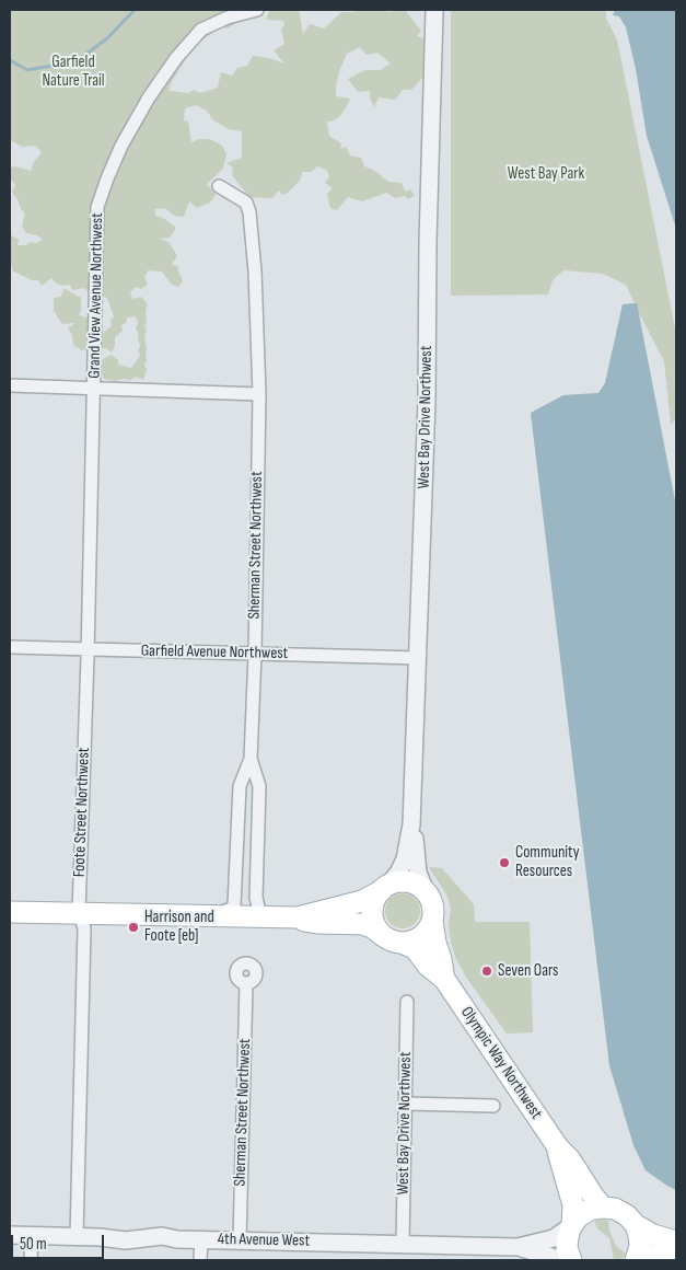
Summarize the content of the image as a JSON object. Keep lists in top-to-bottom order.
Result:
{
  "streets": {
    "main road": ["Olympic Way Northwest"],
    "street": [
      "Grand View Avenue Northwest",
      "West Bay Drive Northwest",
      "Sherman Street Northwest",
      "Garfield Avenue Northwest",
      "Foote Street Northwest",
      "4th Avenue West"
    ]
  },
  "crossings": [
    ["Grand View Avenue Northwest", "Foote Street Northwest"],
    ["West Bay Drive Northwest", "Garfield Avenue Northwest"],
    ["West Bay Drive Northwest", "Olympic Way Northwest"],
    ["West Bay Drive Northwest", "4th Avenue West"],
    ["Sherman Street Northwest", "Garfield Avenue Northwest"],
    ["Sherman Street Northwest", "4th Avenue West"],
    ["Garfield Avenue Northwest", "Foote Street Northwest"],
    ["Foote Street Northwest", "4th Avenue West"],
    ["Olympic Way Northwest", "4th Avenue West"]
  ],
  "parks": ["Garfield Nature Trail", "West Bay Park"],
  "places": ["Community Resources", "Harrison and Foote [eb]", "Seven Oars"],
  "scale_bar": "50 m"
}
